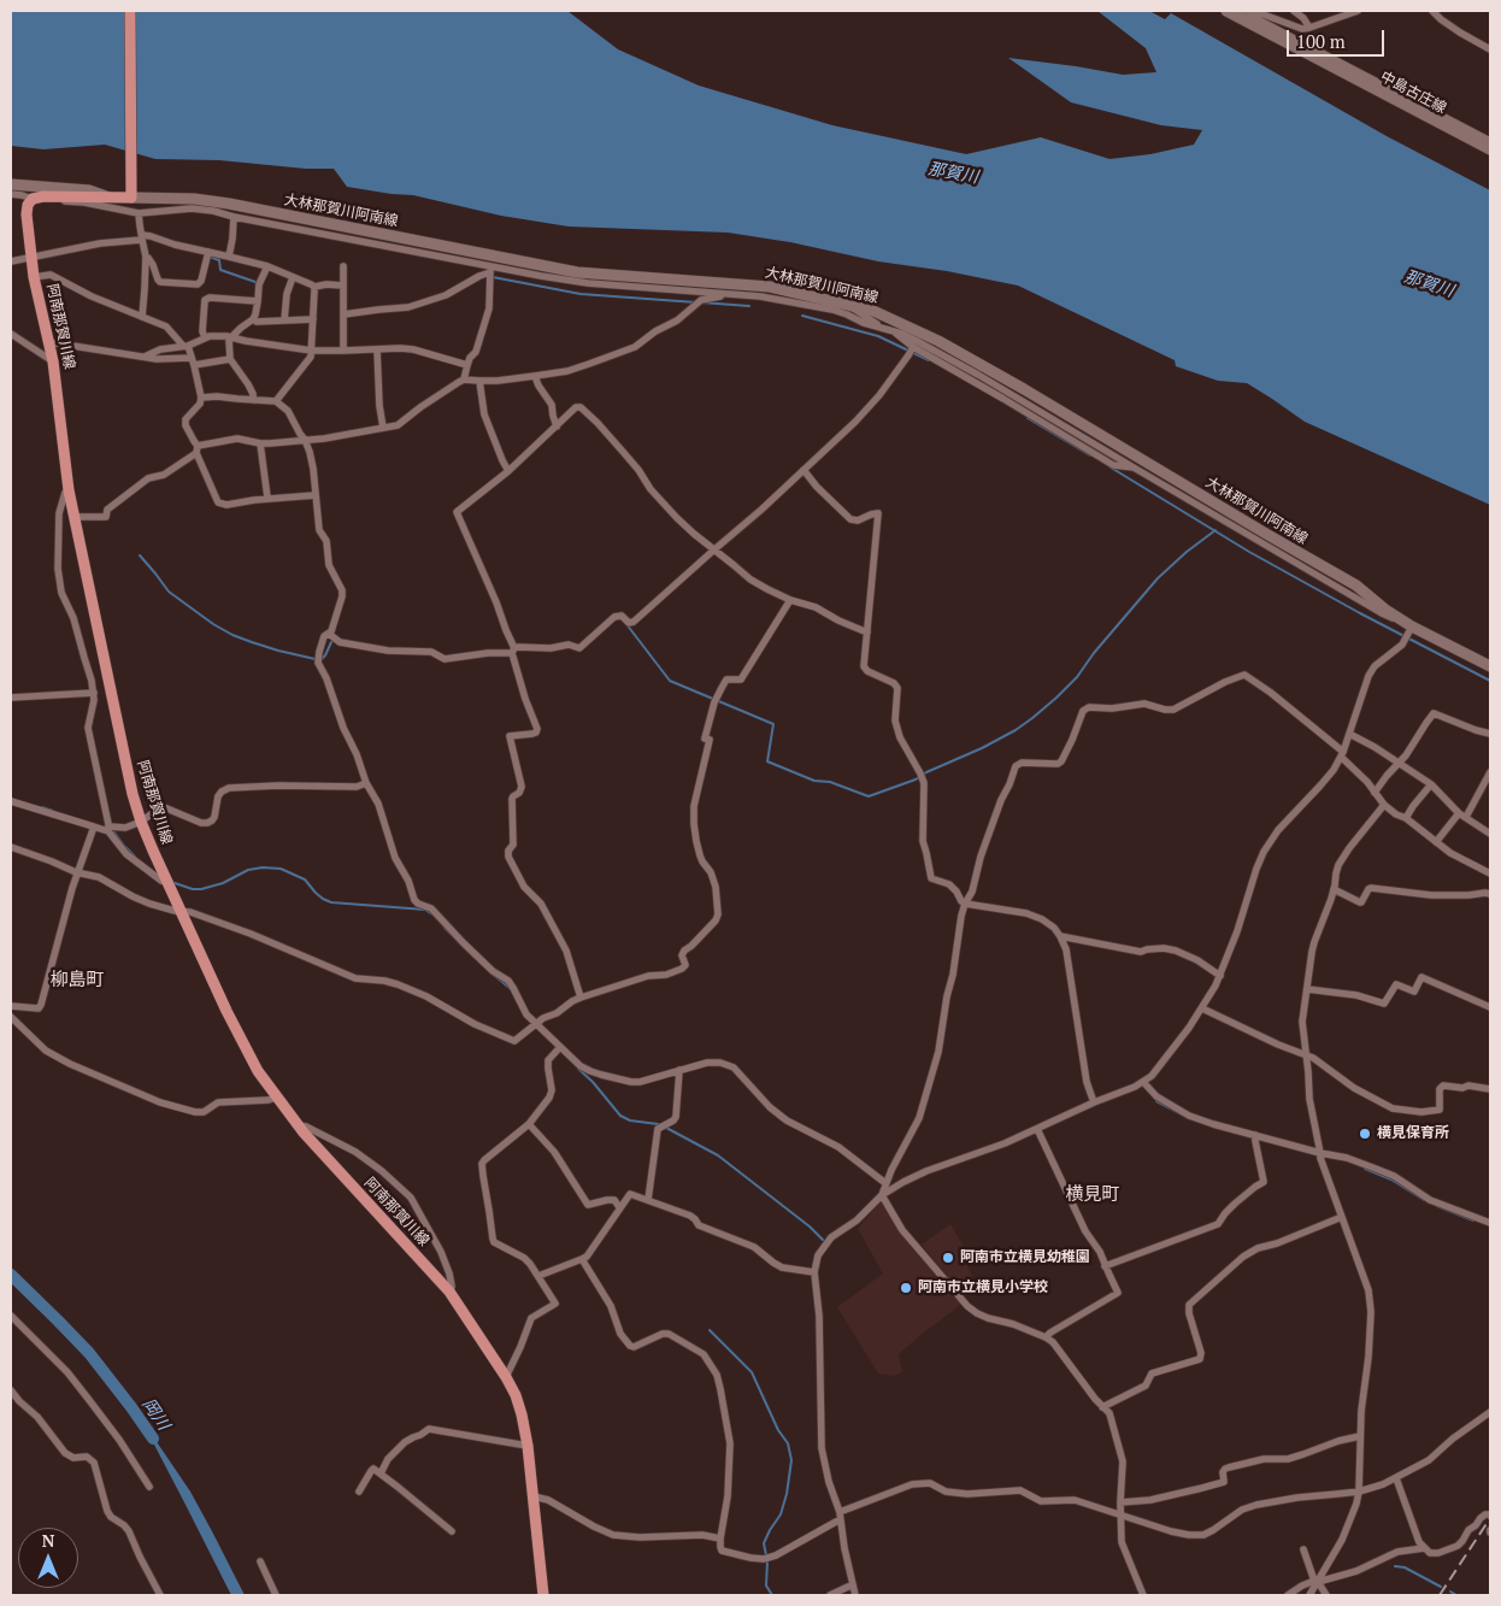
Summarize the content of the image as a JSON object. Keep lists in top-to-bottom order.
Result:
{
  "streets": {
    "main road": ["中島古庄線", "大林那賀川阿南線", "阿南那賀川線"]
  },
  "districts": ["柳島町", "横見町"],
  "water": ["那賀川", "岡川"],
  "places": ["横見保育所", "阿南市立横見幼稚園", "阿南市立横見小学校"],
  "scale_bar": "100 m",
  "north": "top"
}
